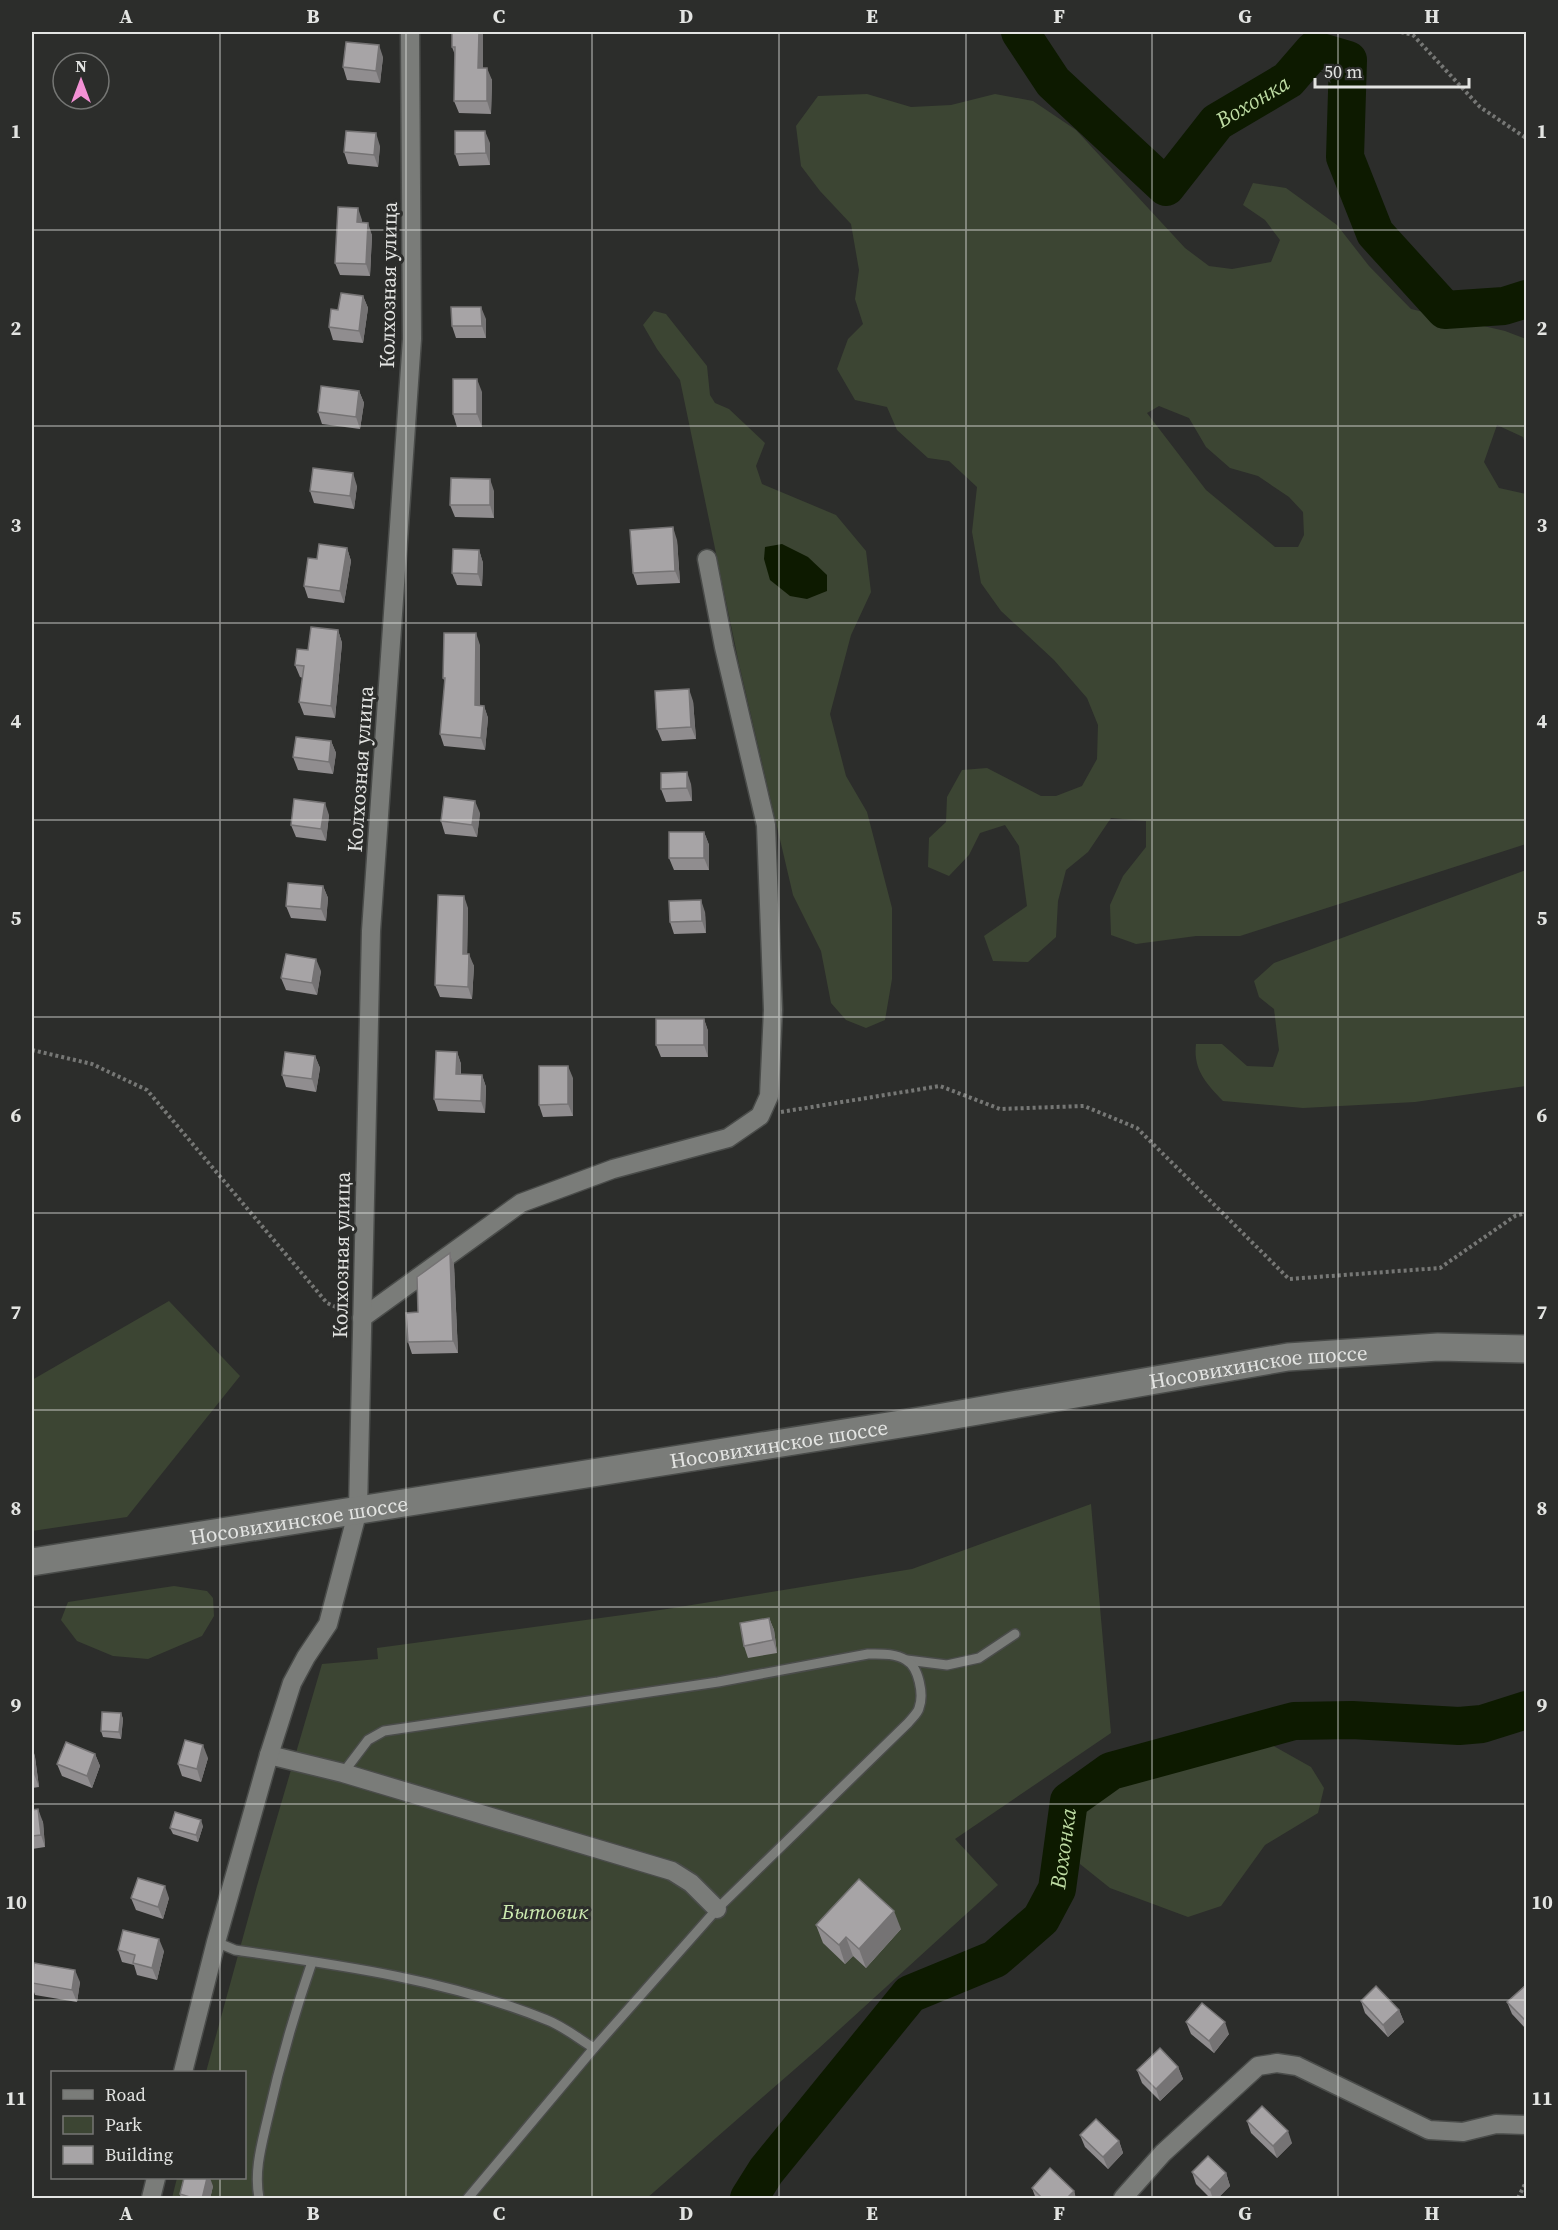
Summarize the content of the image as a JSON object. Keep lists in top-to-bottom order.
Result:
{
  "streets": {
    "main road": ["Носовихинское шоссе"],
    "street": ["Колхозная улица"]
  },
  "crossings": [
    ["Колхозная улица", "Носовихинское шоссе"]
  ],
  "water": ["Вохонка"],
  "parks": ["Бытовик"],
  "legend": ["Road", "Park", "Building"],
  "scale_bar": "50 m",
  "north": "top",
  "grid": {
    "columns": [
      "A",
      "B",
      "C",
      "D",
      "E",
      "F",
      "G",
      "H"
    ],
    "rows": [
      "1",
      "2",
      "3",
      "4",
      "5",
      "6",
      "7",
      "8",
      "9",
      "10",
      "11"
    ]
  }
}
